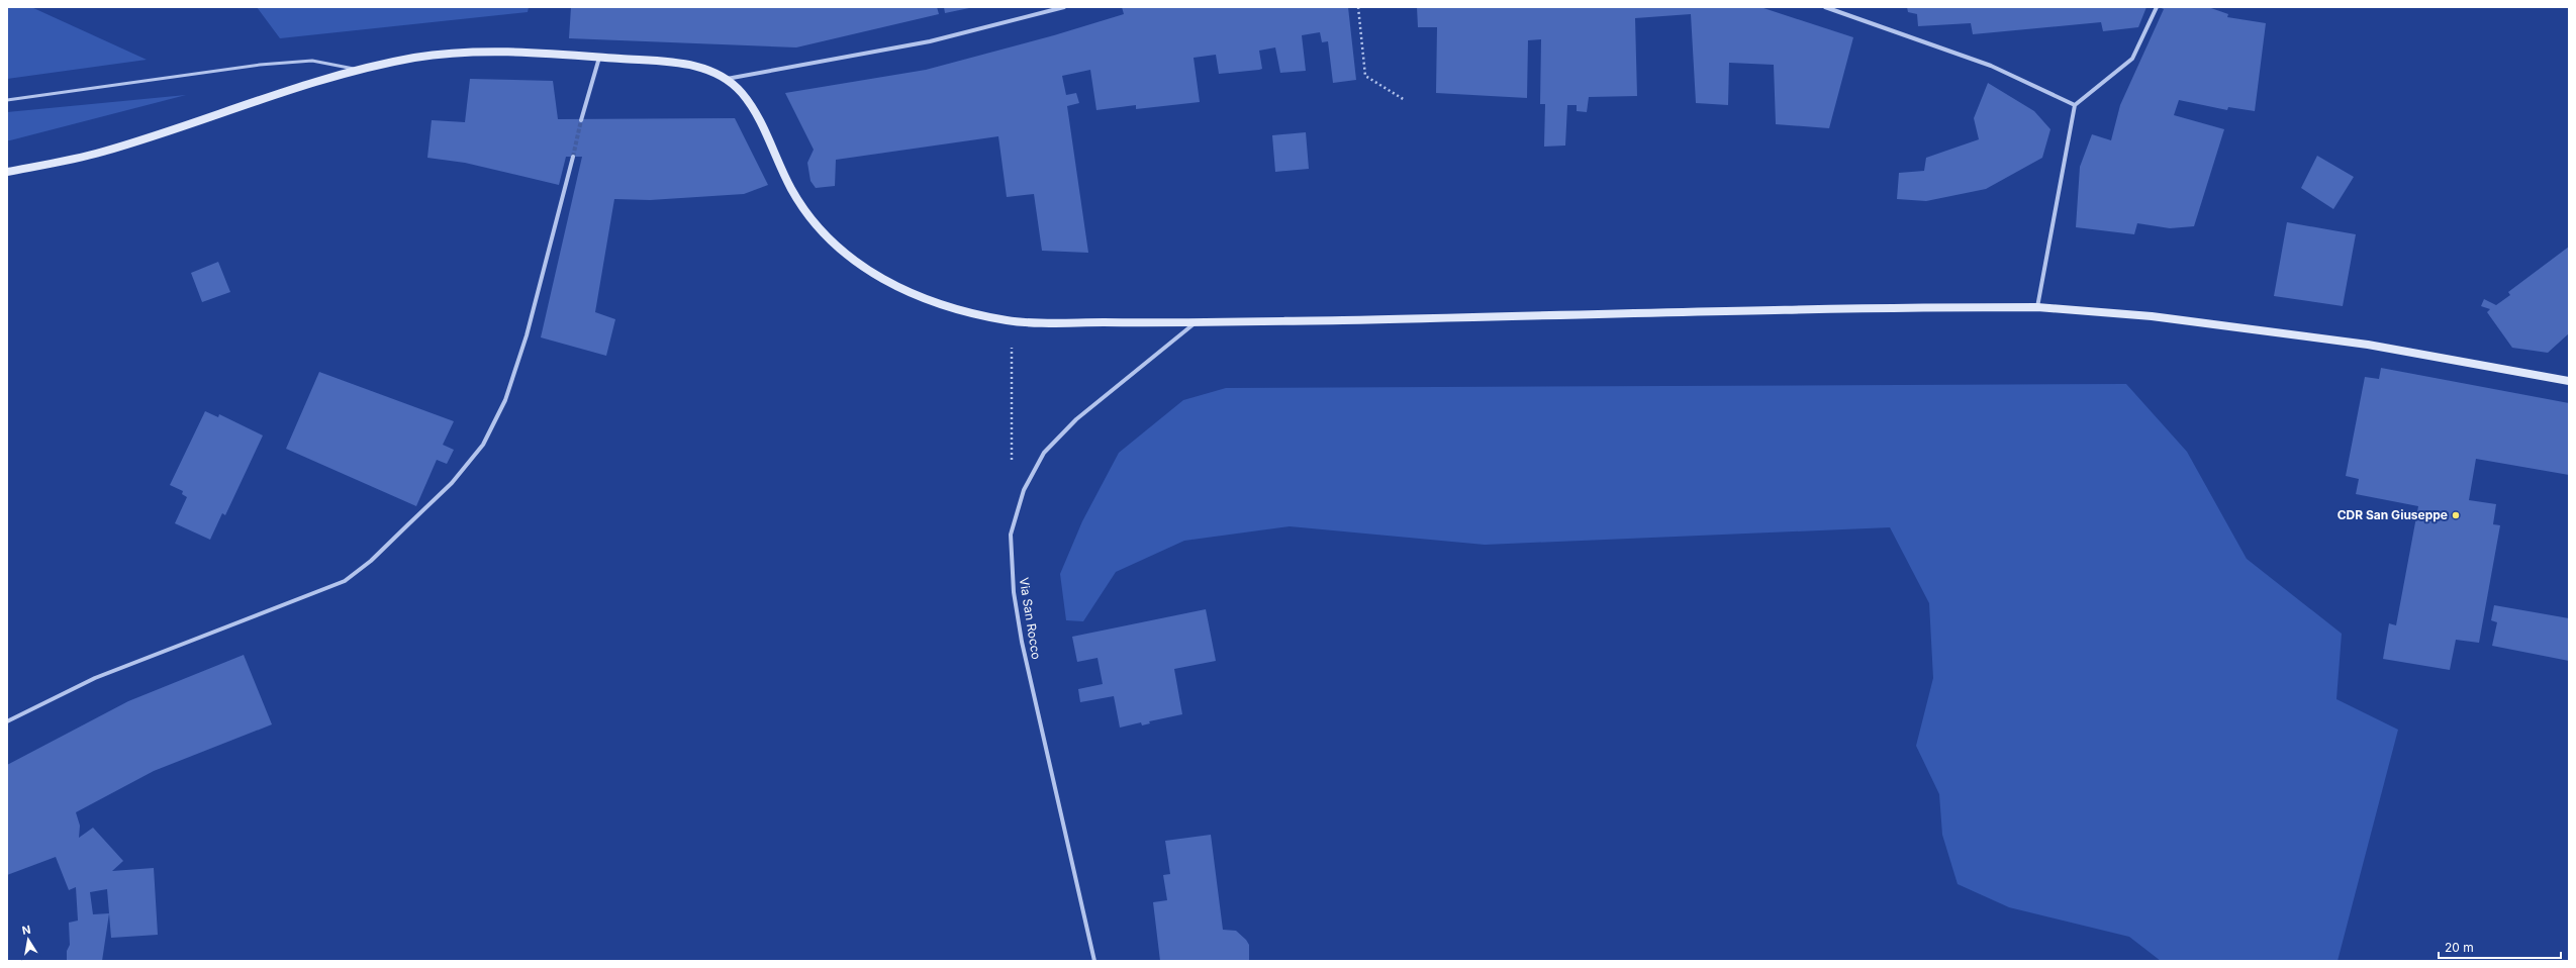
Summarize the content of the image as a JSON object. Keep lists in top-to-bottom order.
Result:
{
  "streets": {
    "street": ["Via San Rocco"]
  },
  "places": ["CDR San Giuseppe"],
  "scale_bar": "20 m",
  "north": "top"
}
